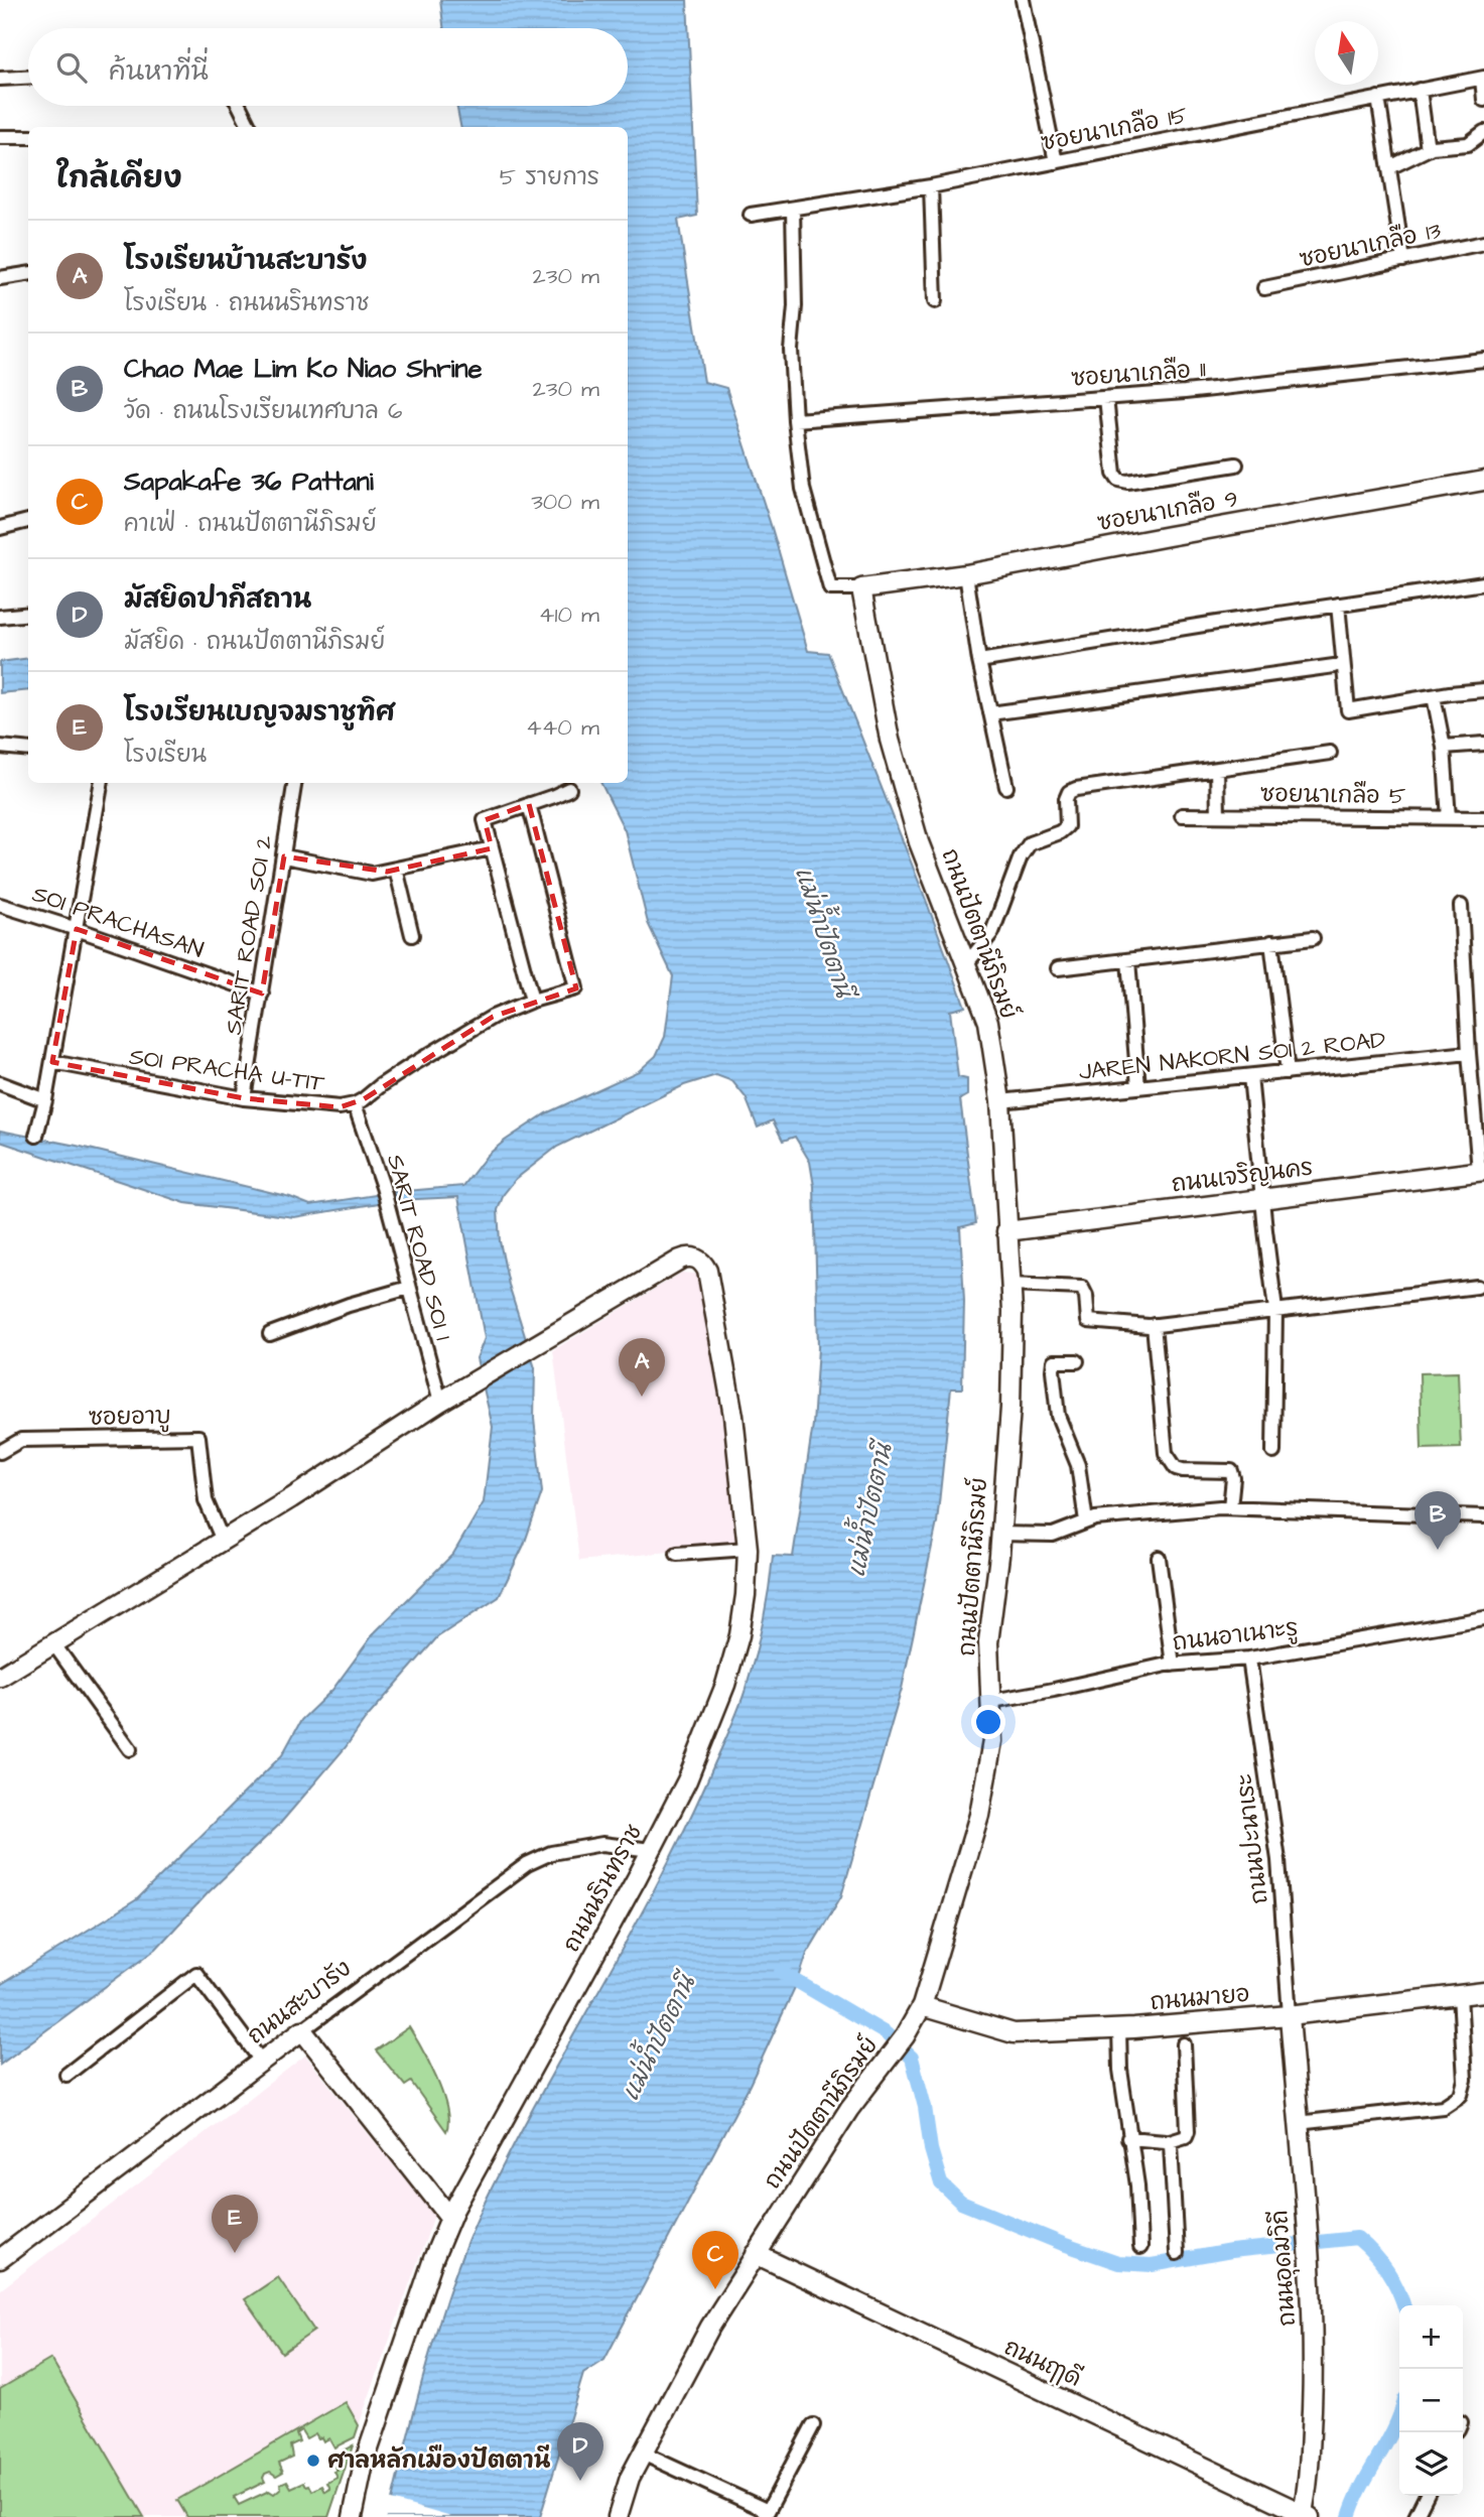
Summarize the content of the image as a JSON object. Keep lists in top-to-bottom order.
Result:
{
  "streets": {
    "street": [
      "ซอยนาเกลือ 15",
      "ซอยนาเกลือ 13",
      "ซอยนาเกลือ 11",
      "ซอยนาเกลือ 9",
      "ซอยนาเกลือ 5",
      "SOI PRACHASAN",
      "ถนนปัตตานีภิรมย์",
      "SARIT ROAD SOI 2",
      "JAREN NAKORN SOI 2 ROAD",
      "SOI PRACHA U-TIT",
      "ถนนเจริญนคร",
      "SARIT ROAD SOI 1",
      "ซอยอาบู",
      "ถนนอาเนาะรู",
      "ถนนปะนาเระ",
      "ถนนนรินทราช",
      "ถนนมายอ",
      "ถนนสะบารัง",
      "ถนนอุดมวิถี",
      "ถนนฤๅดี"
    ]
  },
  "crossings": [
    ["ซอยนาเกลือ 9", "ถนนปัตตานีภิรมย์"],
    ["SOI PRACHASAN", "SARIT ROAD SOI 2"],
    ["ถนนปัตตานีภิรมย์", "JAREN NAKORN SOI 2 ROAD"],
    ["ถนนปัตตานีภิรมย์", "ถนนเจริญนคร"],
    ["ถนนปัตตานีภิรมย์", "ถนนอาเนาะรู"],
    ["ถนนปัตตานีภิรมย์", "ถนนมายอ"],
    ["ถนนปัตตานีภิรมย์", "ถนนฤๅดี"],
    ["SARIT ROAD SOI 2", "SOI PRACHA U-TIT"],
    ["SOI PRACHA U-TIT", "SARIT ROAD SOI 1"],
    ["SARIT ROAD SOI 1", "ถนนนรินทราช"],
    ["ถนนอาเนาะรู", "ถนนปะนาเระ"],
    ["ถนนปะนาเระ", "ถนนมายอ"],
    ["ถนนปะนาเระ", "ถนนอุดมวิถี"],
    ["ถนนนรินทราช", "ถนนสะบารัง"],
    ["ถนนมายอ", "ถนนอุดมวิถี"],
    ["ถนนอุดมวิถี", "ถนนฤๅดี"]
  ],
  "water": ["แม่น้ำปัตตานี"],
  "places": ["ศาลหลักเมืองปัตตานี"],
  "north": "top",
  "page": {
    "search": "ค้นหาที่นี่",
    "heading": ["ใกล้เคียง", "5 รายการ"],
    "list": [
      {
        "mark": "A",
        "name": "โรงเรียนบ้านสะบารัง",
        "note": "โรงเรียน · ถนนนรินทราช",
        "value": "230 m"
      },
      {
        "mark": "B",
        "name": "Chao Mae Lim Ko Niao Shrine",
        "note": "วัด · ถนนโรงเรียนเทศบาล 6",
        "value": "230 m"
      },
      {
        "mark": "C",
        "name": "Sapakafe 36 Pattani",
        "note": "คาเฟ่ · ถนนปัตตานีภิรมย์",
        "value": "300 m"
      },
      {
        "mark": "D",
        "name": "มัสยิดปากีสถาน",
        "note": "มัสยิด · ถนนปัตตานีภิรมย์",
        "value": "410 m"
      },
      {
        "mark": "E",
        "name": "โรงเรียนเบญจมราชูทิศ",
        "note": "โรงเรียน",
        "value": "440 m"
      }
    ],
    "pins": [
      "A",
      "B",
      "E",
      "C",
      "D"
    ],
    "map_buttons": ["+", "−"]
  }
}
